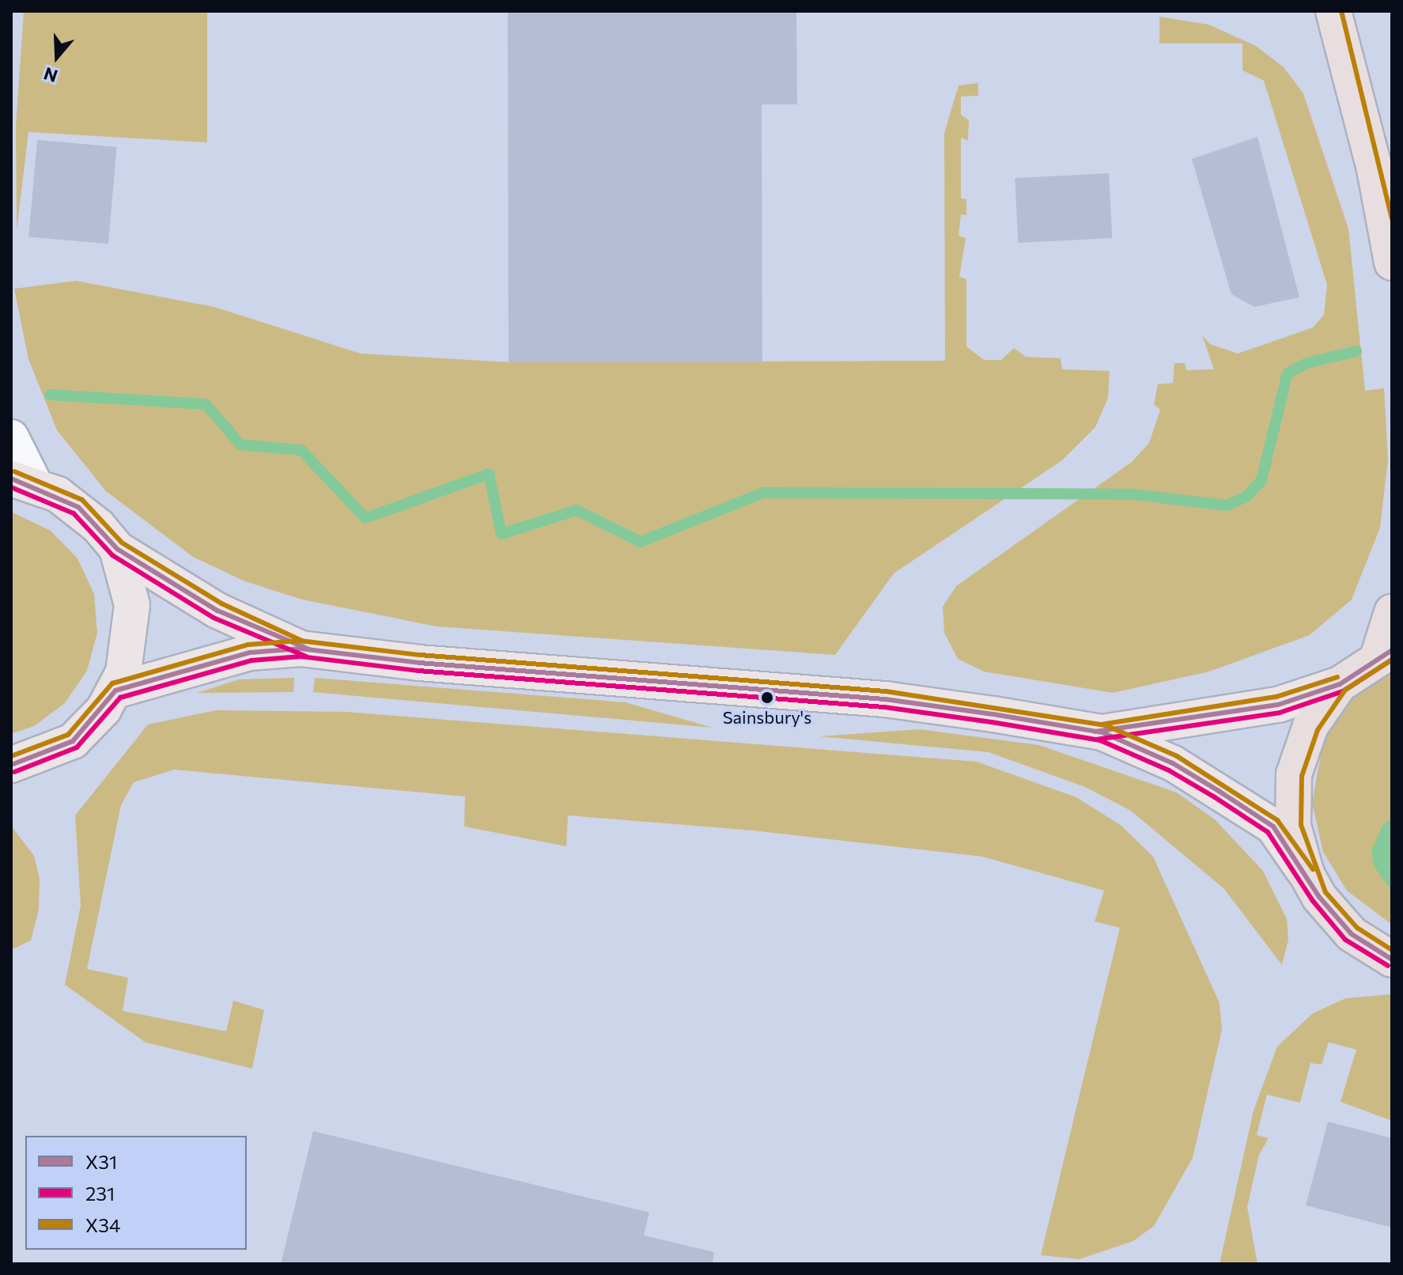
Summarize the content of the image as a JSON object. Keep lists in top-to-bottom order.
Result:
{
  "places": ["Sainsbury's"],
  "lines": ["transit line X34", "transit line X31", "transit line 231"],
  "legend": ["X31", "231", "X34"],
  "north": "bottom"
}
